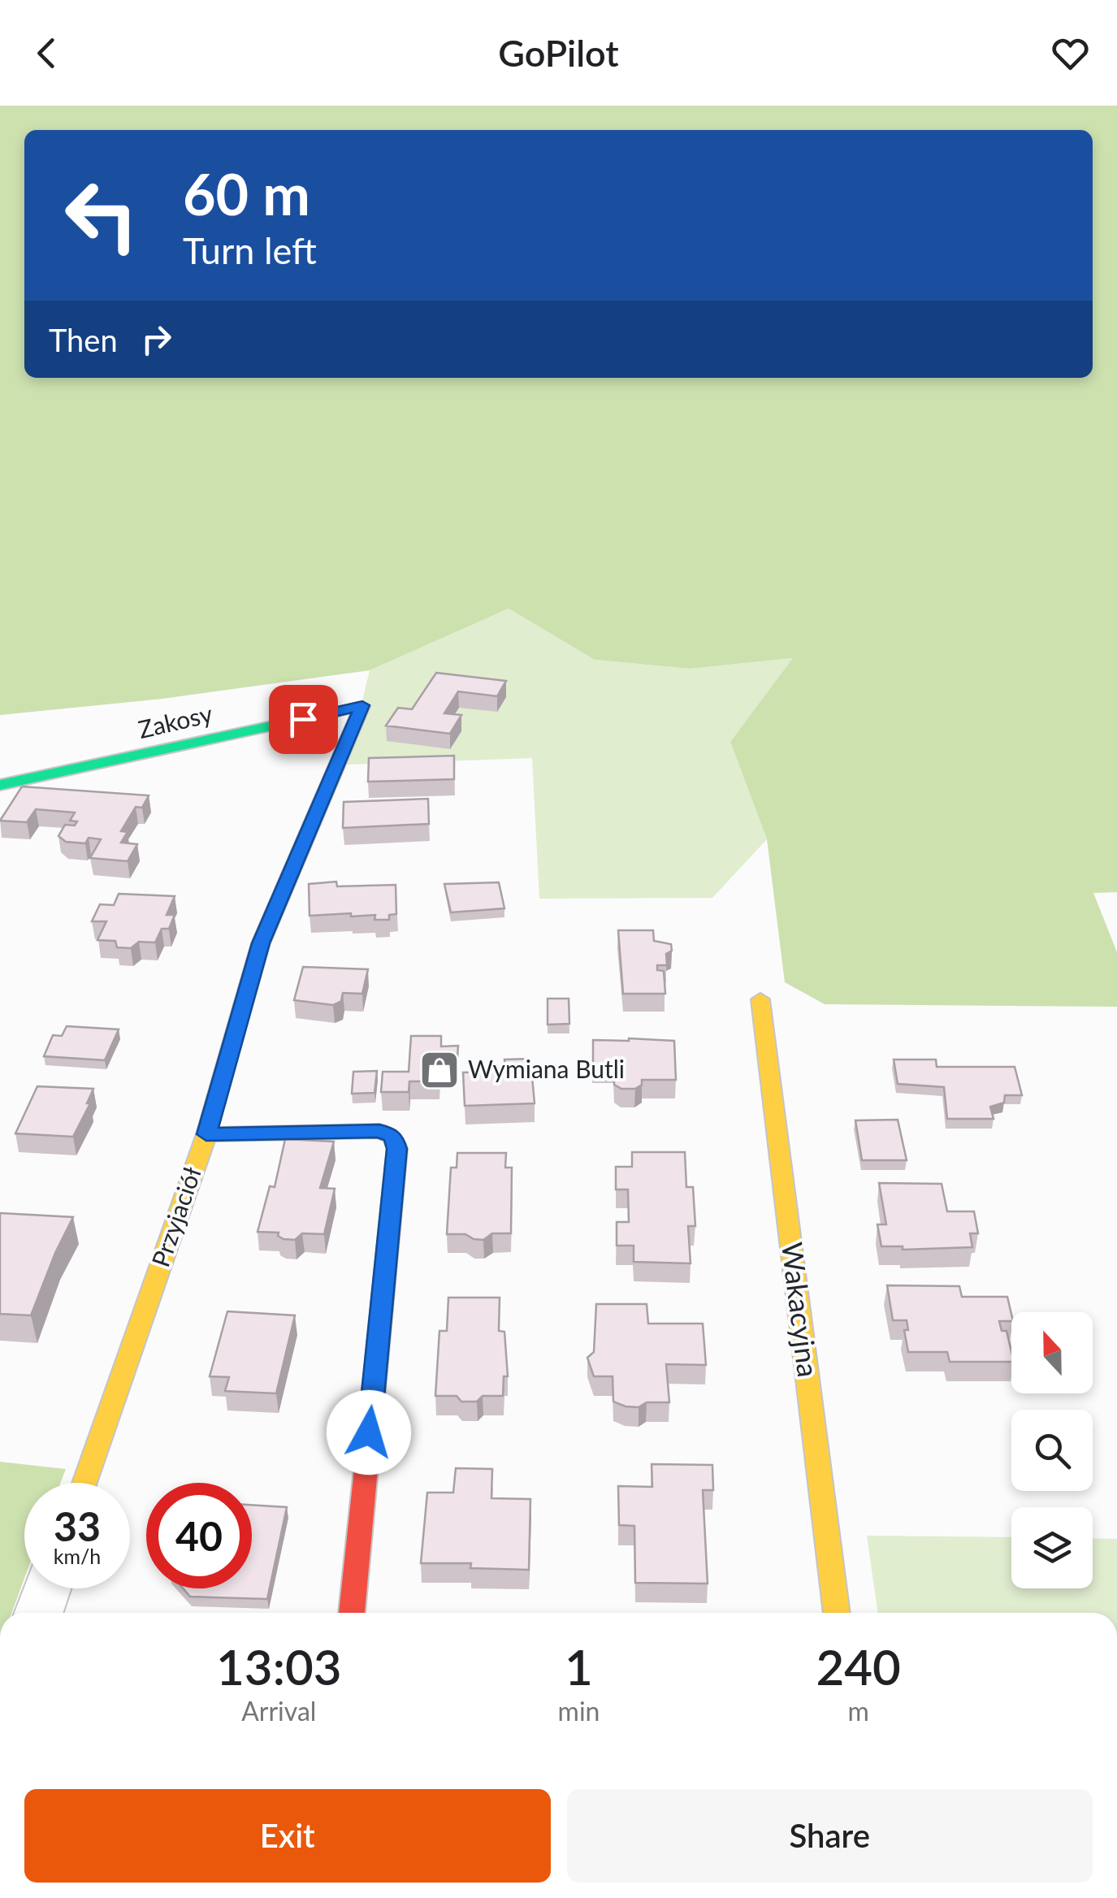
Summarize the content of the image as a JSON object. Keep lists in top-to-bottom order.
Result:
{
  "streets": {
    "street": ["Zakosy", "Przyjaciół", "Wakacyjna"]
  },
  "crossings": [
    ["Zakosy", "Przyjaciół"]
  ],
  "places": {
    "shop": ["Wymiana Butli"]
  },
  "north": "top",
  "page": {
    "header": "GoPilot",
    "turn": ["60 m", "Turn left"],
    "then": "Then",
    "speed": "33 km/h",
    "limit": "40",
    "eta": [
      "13:03",
      "Arrival",
      "1",
      "min",
      "240",
      "m"
    ],
    "buttons": ["Exit", "Share"]
  }
}
